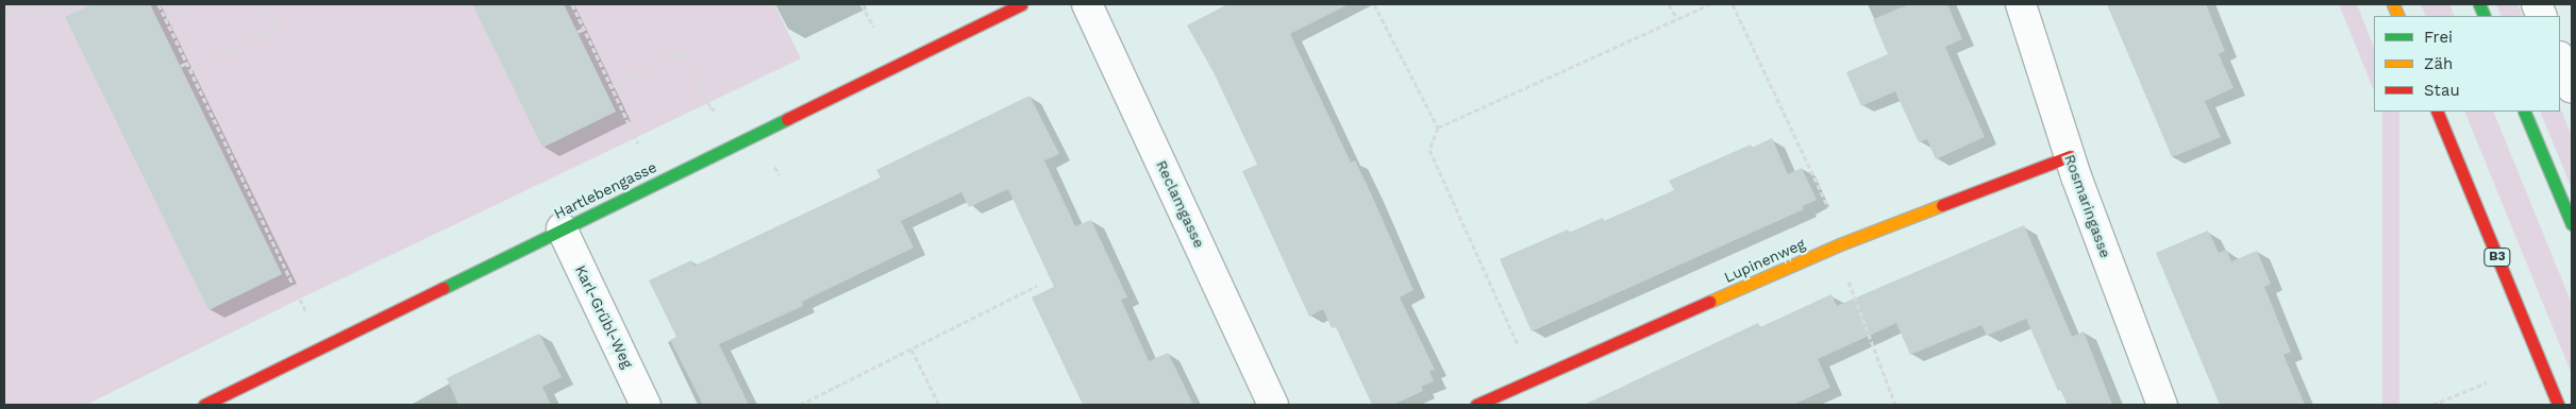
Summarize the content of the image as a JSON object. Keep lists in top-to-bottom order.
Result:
{
  "streets": {
    "street": [
      "Hartlebengasse",
      "Reclamgasse",
      "Rosmaringasse",
      "B3",
      "Lupinenweg",
      "Karl-Grübl-Weg"
    ]
  },
  "crossings": [
    ["Hartlebengasse", "Karl-Grübl-Weg"],
    ["Rosmaringasse", "Lupinenweg"]
  ],
  "legend": ["Frei", "Zäh", "Stau"]
}
